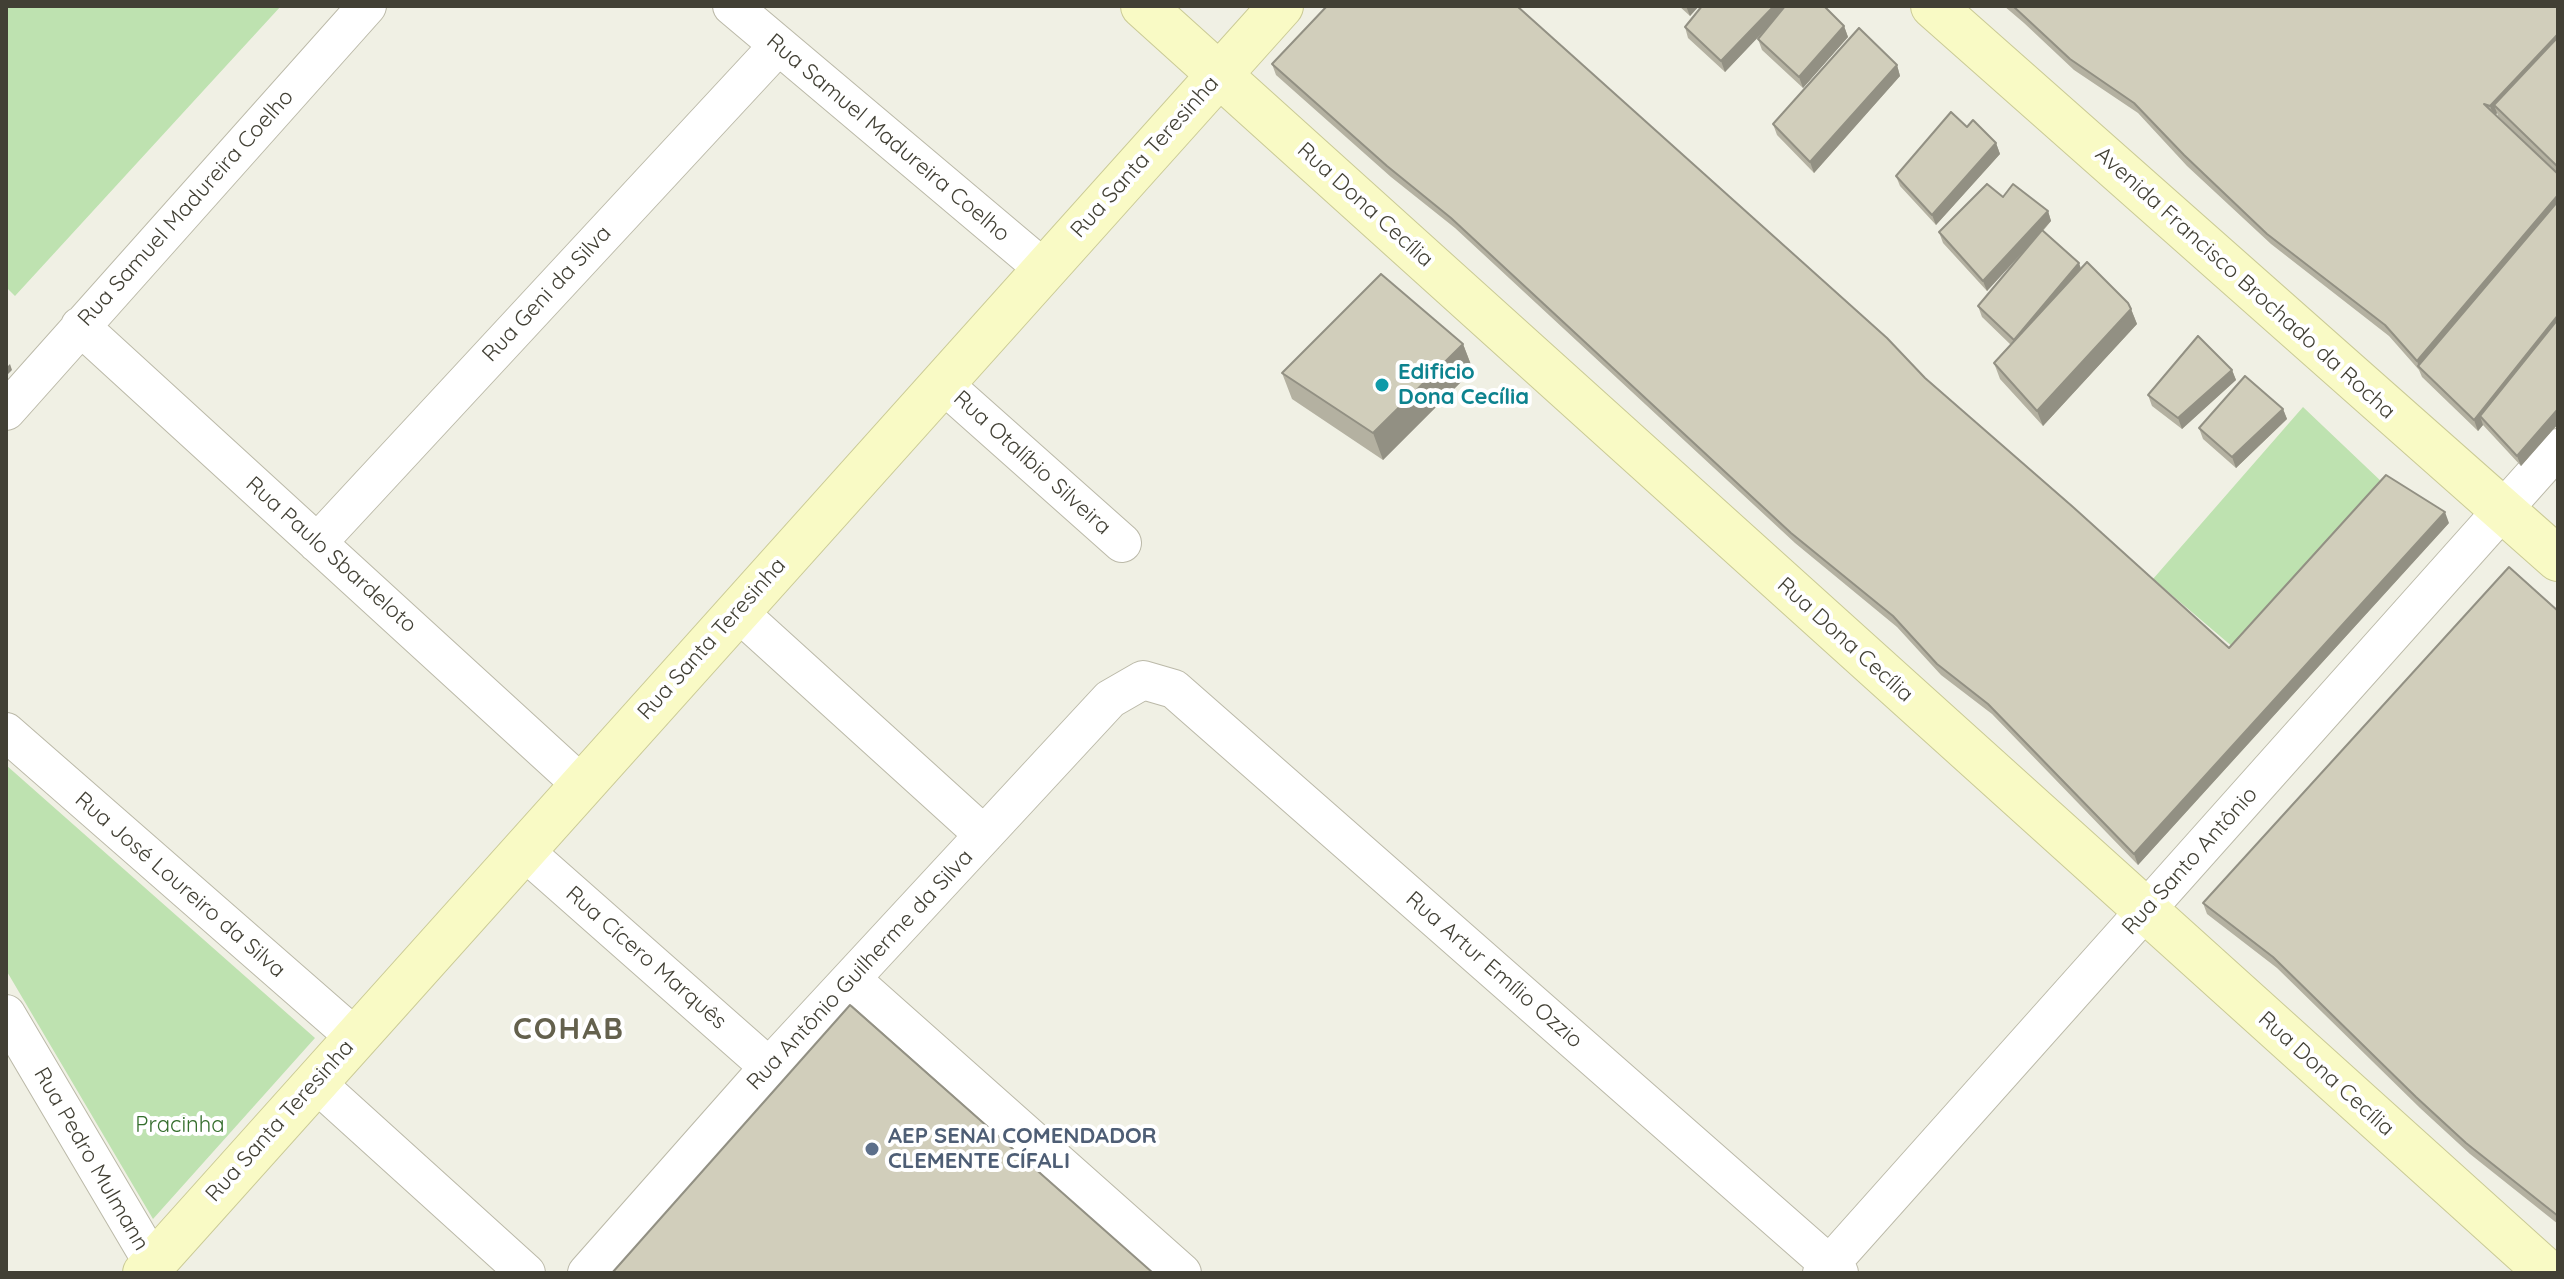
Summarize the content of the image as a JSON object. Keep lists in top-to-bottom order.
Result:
{
  "streets": {
    "street": [
      "Rua Samuel Madureira Coelho",
      "Rua Santa Teresinha",
      "Rua Dona Cecília",
      "Avenida Francisco Brochado da Rocha",
      "Rua Geni da Silva",
      "Rua Otalíbio Silveira",
      "Rua Paulo Sbardeloto",
      "Rua Santo Antônio",
      "Rua José Loureiro da Silva",
      "Rua Cícero Marquês",
      "Rua Antônio Guilherme da Silva",
      "Rua Artur Emílio Ozzio",
      "Rua Pedro Mulmann"
    ]
  },
  "crossings": [
    ["Rua Samuel Madureira Coelho", "Rua Santa Teresinha"],
    ["Rua Samuel Madureira Coelho", "Rua Geni da Silva"],
    ["Rua Samuel Madureira Coelho", "Rua Paulo Sbardeloto"],
    ["Rua Santa Teresinha", "Rua Dona Cecília"],
    ["Rua Santa Teresinha", "Rua Otalíbio Silveira"],
    ["Rua Santa Teresinha", "Rua Paulo Sbardeloto"],
    ["Rua Santa Teresinha", "Rua José Loureiro da Silva"],
    ["Rua Santa Teresinha", "Rua Cícero Marquês"],
    ["Rua Santa Teresinha", "Rua Pedro Mulmann"],
    ["Rua Dona Cecília", "Rua Santo Antônio"],
    ["Avenida Francisco Brochado da Rocha", "Rua Santo Antônio"],
    ["Rua Geni da Silva", "Rua Paulo Sbardeloto"],
    ["Rua Santo Antônio", "Rua Artur Emílio Ozzio"],
    ["Rua Cícero Marquês", "Rua Antônio Guilherme da Silva"],
    ["Rua Antônio Guilherme da Silva", "Rua Artur Emílio Ozzio"]
  ],
  "districts": ["COHAB"],
  "parks": ["Pracinha"],
  "places": ["Edificio Dona Cecília", "AEP SENAI COMENDADOR CLEMENTE CÍFALI"]
}
